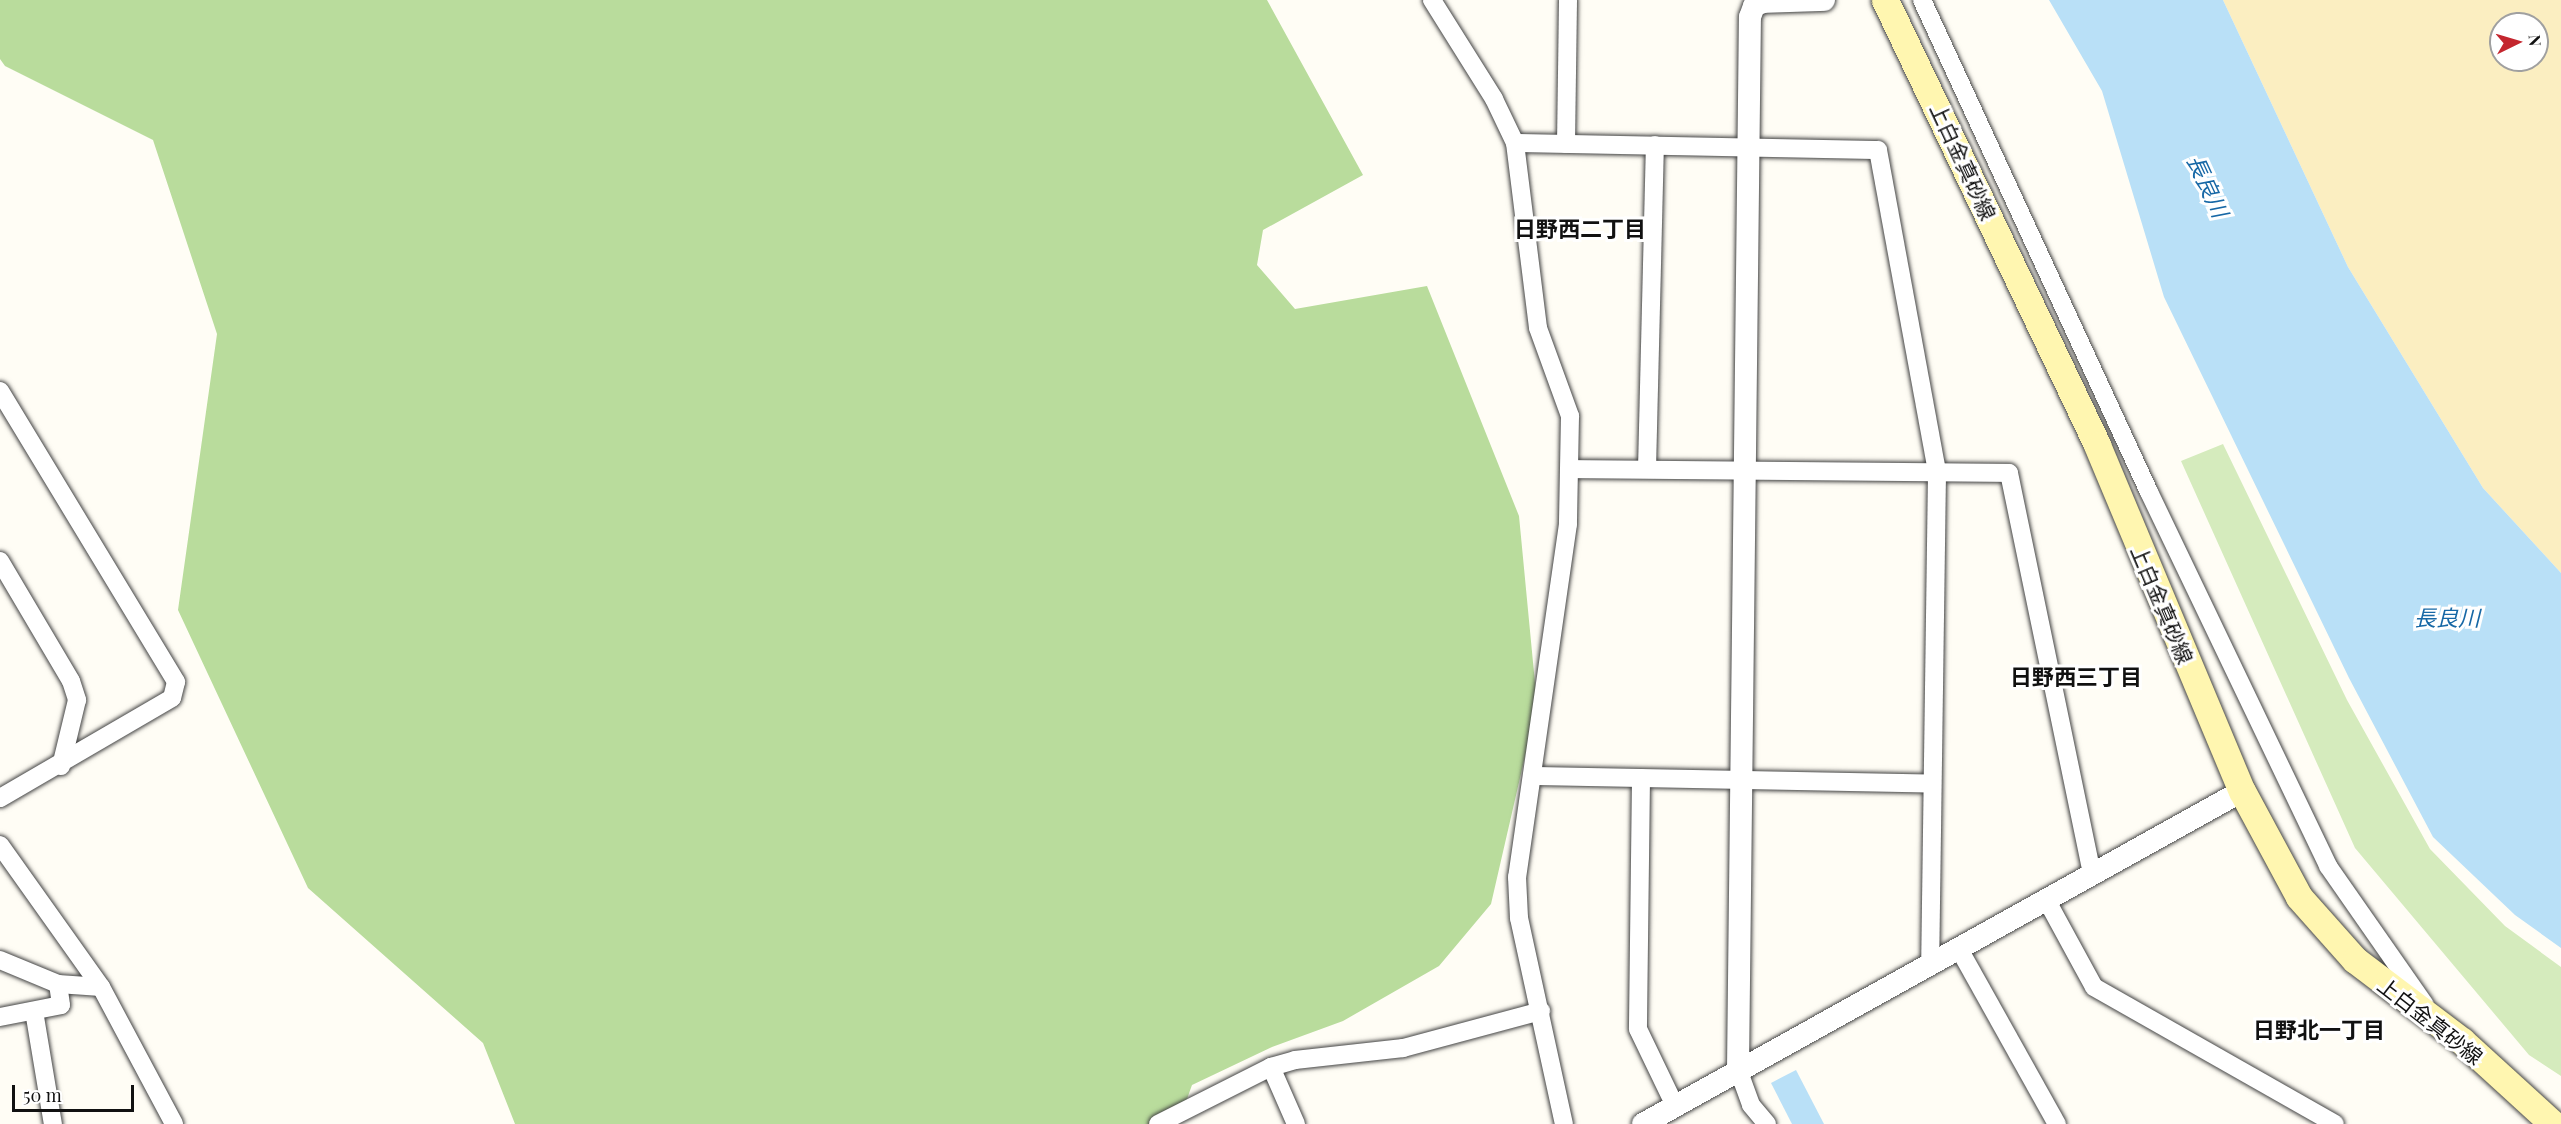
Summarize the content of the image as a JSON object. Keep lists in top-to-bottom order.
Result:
{
  "streets": {
    "main road": ["上白金真砂線"]
  },
  "districts": ["日野西二丁目", "日野西三丁目", "日野北一丁目"],
  "water": ["長良川"],
  "scale_bar": "50 m",
  "north": "right"
}
